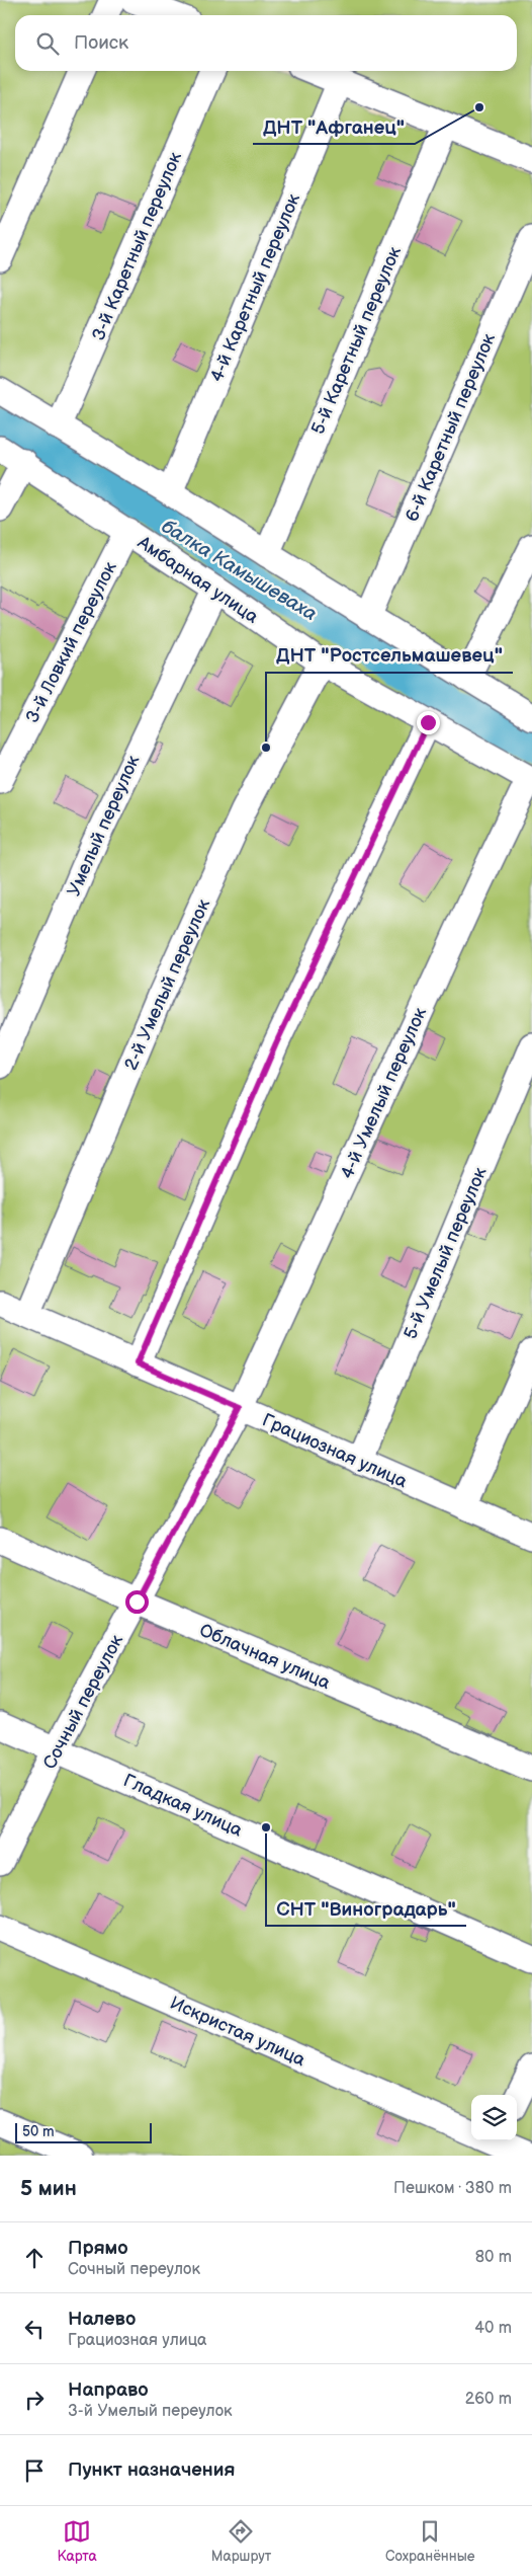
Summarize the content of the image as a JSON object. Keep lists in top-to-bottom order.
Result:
{
  "streets": {
    "street": [
      "3-й Каретный переулок",
      "4-й Каретный переулок",
      "5-й Каретный переулок",
      "6-й Каретный переулок",
      "Амбарная улица",
      "3-й Ловкий переулок",
      "Умелый переулок",
      "2-й Умелый переулок",
      "4-й Умелый переулок",
      "5-й Умелый переулок",
      "Грациозная улица",
      "Облачная улица",
      "Сочный переулок",
      "Гладкая улица",
      "Искристая улица"
    ]
  },
  "crossings": [
    ["Амбарная улица", "3-й Ловкий переулок"],
    ["Амбарная улица", "Умелый переулок"],
    ["Амбарная улица", "2-й Умелый переулок"],
    ["Амбарная улица", "4-й Умелый переулок"],
    ["2-й Умелый переулок", "Грациозная улица"],
    ["4-й Умелый переулок", "Грациозная улица"],
    ["4-й Умелый переулок", "Сочный переулок"],
    ["5-й Умелый переулок", "Грациозная улица"],
    ["Грациозная улица", "Сочный переулок"],
    ["Облачная улица", "Сочный переулок"],
    ["Сочный переулок", "Гладкая улица"]
  ],
  "water": ["балка Камышеваха"],
  "places": ["ДНТ \"Афганец\"", "ДНТ \"Ростсельмашевец\"", "СНТ \"Виноградарь\""],
  "scale_bar": "50 m",
  "page": {
    "search": "Поиск",
    "scale": "50 m",
    "heading": ["5 мин", "Пешком · 380 m"],
    "list": [
      ["Прямо", "Сочный переулок", "80 m"],
      ["Налево", "Грациозная улица", "40 m"],
      ["Направо", "3-й Умелый переулок", "260 m"],
      "Пункт назначения"
    ],
    "nav": ["Карта", "Маршрут", "Сохранённые"]
  }
}
